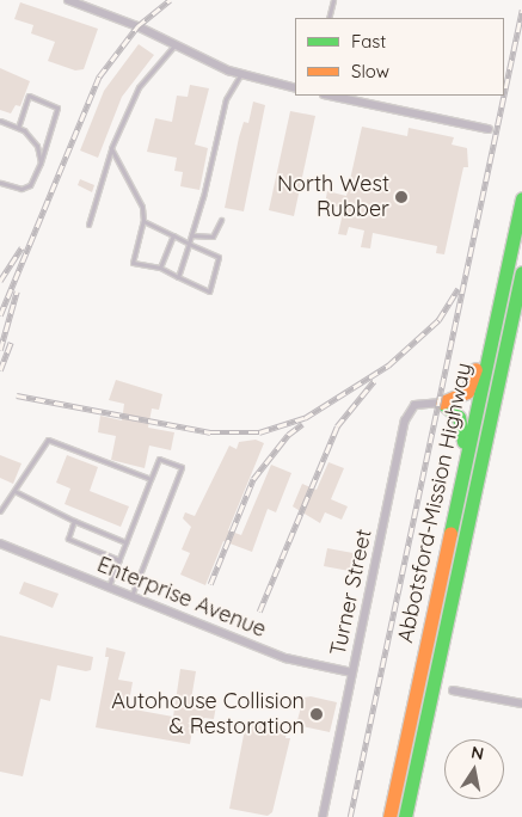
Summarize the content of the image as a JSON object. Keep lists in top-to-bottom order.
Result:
{
  "streets": {
    "highway": ["Abbotsford-Mission Highway"],
    "street": ["Turner Street", "Enterprise Avenue"]
  },
  "crossings": [
    ["Turner Street", "Enterprise Avenue"]
  ],
  "places": ["North West Rubber", "Autohouse Collision & Restoration"],
  "legend": ["Fast", "Slow"],
  "north": "top"
}
